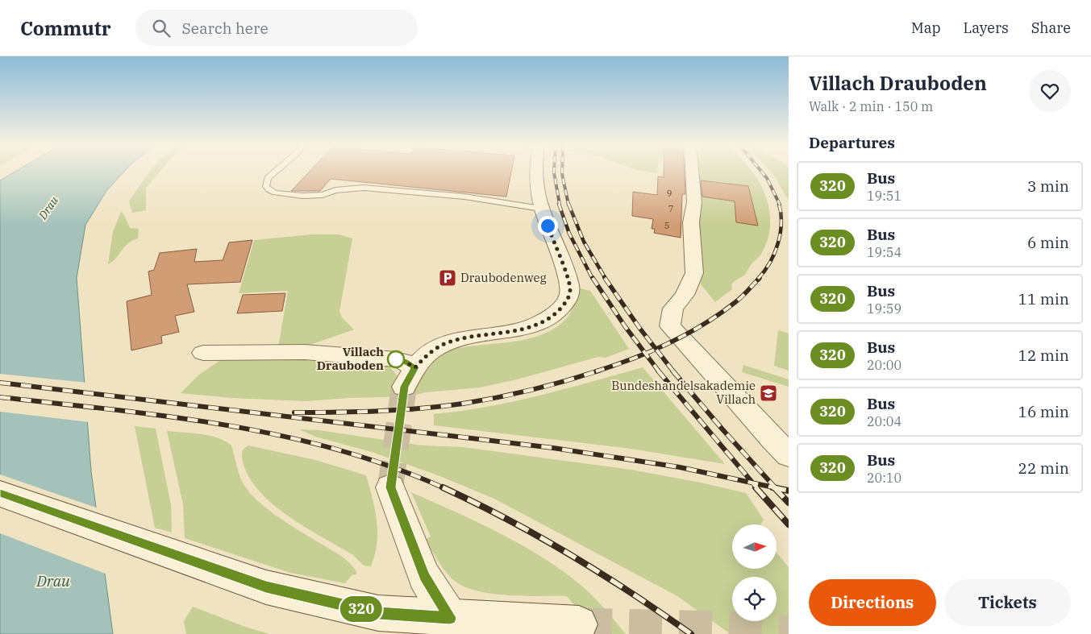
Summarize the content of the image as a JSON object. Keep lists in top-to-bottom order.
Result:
{
  "water": ["Drau"],
  "places": {
    "parking": ["Draubodenweg"],
    "other": ["Villach Drauboden"],
    "school or university": ["Bundeshandelsakademie Villach"]
  },
  "lines": ["bus line 320"],
  "house_numbers": ["9", "7", "5"],
  "north": "right",
  "page": {
    "header": "Commutr",
    "search": "Search here",
    "nav": ["Map", "Layers", "Share"],
    "on_map": "320",
    "heading": [
      ["Villach Drauboden", "Walk · 2 min · 150 m"],
      "Departures"
    ],
    "list": [
      {
        "mark": "320",
        "name": "Bus",
        "note": "19:51",
        "value": "3 min"
      },
      {
        "mark": "320",
        "name": "Bus",
        "note": "19:54",
        "value": "6 min"
      },
      {
        "mark": "320",
        "name": "Bus",
        "note": "19:59",
        "value": "11 min"
      },
      {
        "mark": "320",
        "name": "Bus",
        "note": "20:00",
        "value": "12 min"
      },
      {
        "mark": "320",
        "name": "Bus",
        "note": "20:04",
        "value": "16 min"
      },
      {
        "mark": "320",
        "name": "Bus",
        "note": "20:10",
        "value": "22 min"
      }
    ],
    "buttons": ["Directions", "Tickets"]
  }
}
